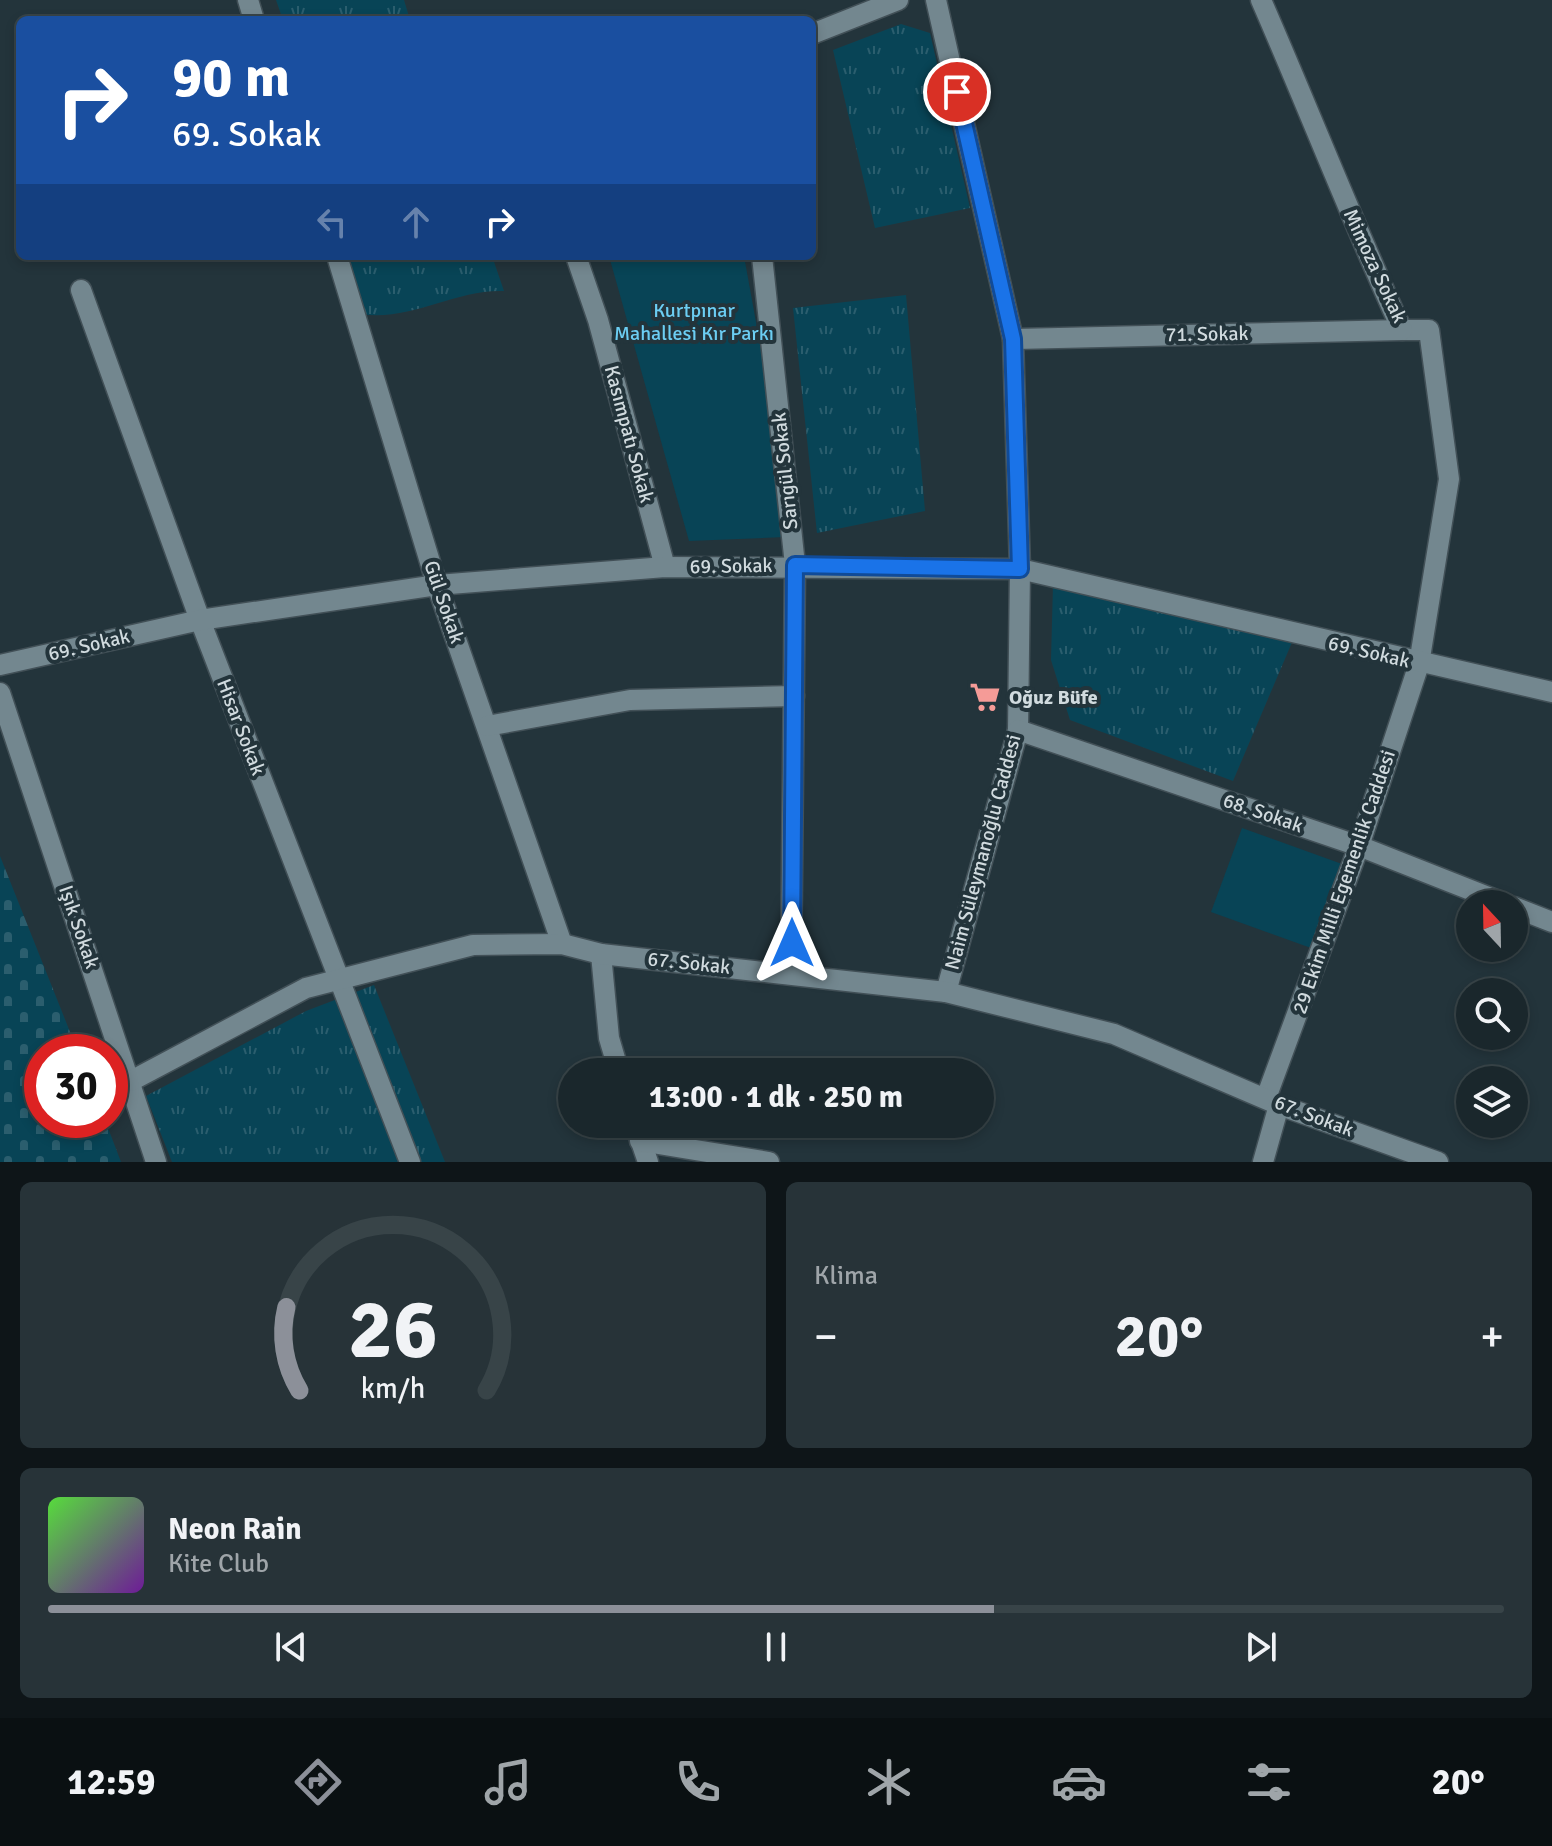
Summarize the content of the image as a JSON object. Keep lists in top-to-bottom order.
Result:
{
  "streets": {
    "street": [
      "Mimoza Sokak",
      "71. Sokak",
      "Kasımpatı Sokak",
      "Sarıgül Sokak",
      "69. Sokak",
      "Gül Sokak",
      "Hisar Sokak",
      "68. Sokak",
      "Naim Süleymanoğlu Caddesi",
      "29 Ekim Milli Egemenlik Caddesi",
      "Işık Sokak",
      "67. Sokak"
    ]
  },
  "crossings": [
    ["Mimoza Sokak", "71. Sokak"],
    ["Mimoza Sokak", "69. Sokak"],
    ["Mimoza Sokak", "29 Ekim Milli Egemenlik Caddesi"],
    ["71. Sokak", "Naim Süleymanoğlu Caddesi"],
    ["Kasımpatı Sokak", "69. Sokak"],
    ["Sarıgül Sokak", "69. Sokak"],
    ["Sarıgül Sokak", "67. Sokak"],
    ["69. Sokak", "Gül Sokak"],
    ["69. Sokak", "Hisar Sokak"],
    ["69. Sokak", "Naim Süleymanoğlu Caddesi"],
    ["69. Sokak", "29 Ekim Milli Egemenlik Caddesi"],
    ["Gül Sokak", "67. Sokak"],
    ["Hisar Sokak", "67. Sokak"],
    ["68. Sokak", "Naim Süleymanoğlu Caddesi"],
    ["68. Sokak", "29 Ekim Milli Egemenlik Caddesi"],
    ["Naim Süleymanoğlu Caddesi", "67. Sokak"],
    ["29 Ekim Milli Egemenlik Caddesi", "67. Sokak"],
    ["Işık Sokak", "67. Sokak"]
  ],
  "parks": ["Kurtpınar Mahallesi Kır Parkı"],
  "places": {
    "supermarket": ["Oğuz Büfe"]
  },
  "north": "top",
  "page": {
    "turn": ["90 m", "69. Sokak"],
    "limit": "30",
    "trip": "13:00 · 1 dk · 250 m",
    "tile": "Klima",
    "heat": ["−", "20°", "+"],
    "song": ["Neon Rain", "Kite Club"],
    "tabs": ["12:59", "20°"],
    "gauge": ["26", "km/h"]
  }
}
